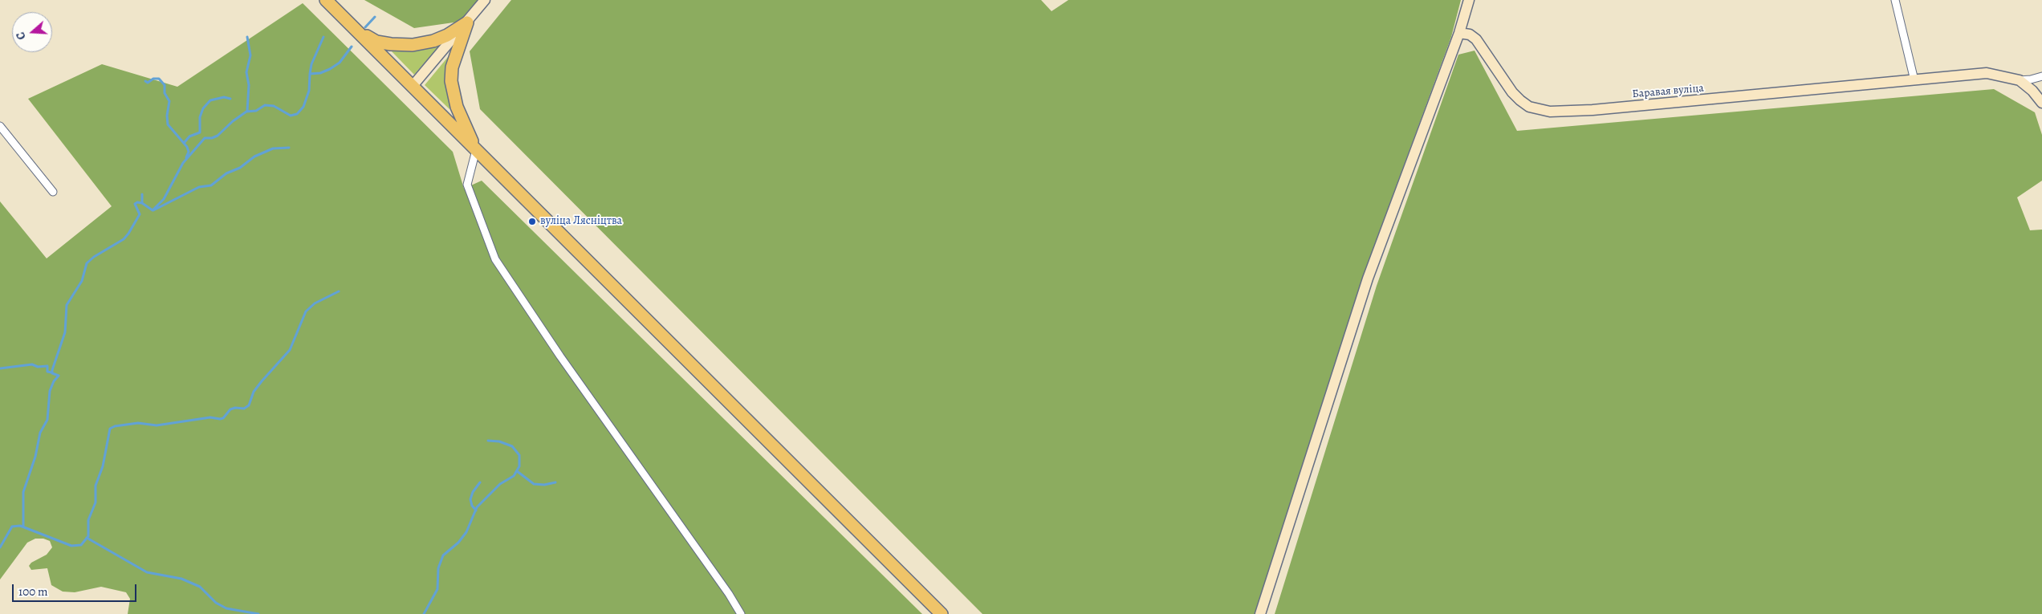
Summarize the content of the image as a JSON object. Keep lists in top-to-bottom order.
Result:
{
  "streets": {
    "street": ["Баравая вуліца"]
  },
  "places": ["вуліца Лясніцтва"],
  "scale_bar": "100 m",
  "north": "left"
}
